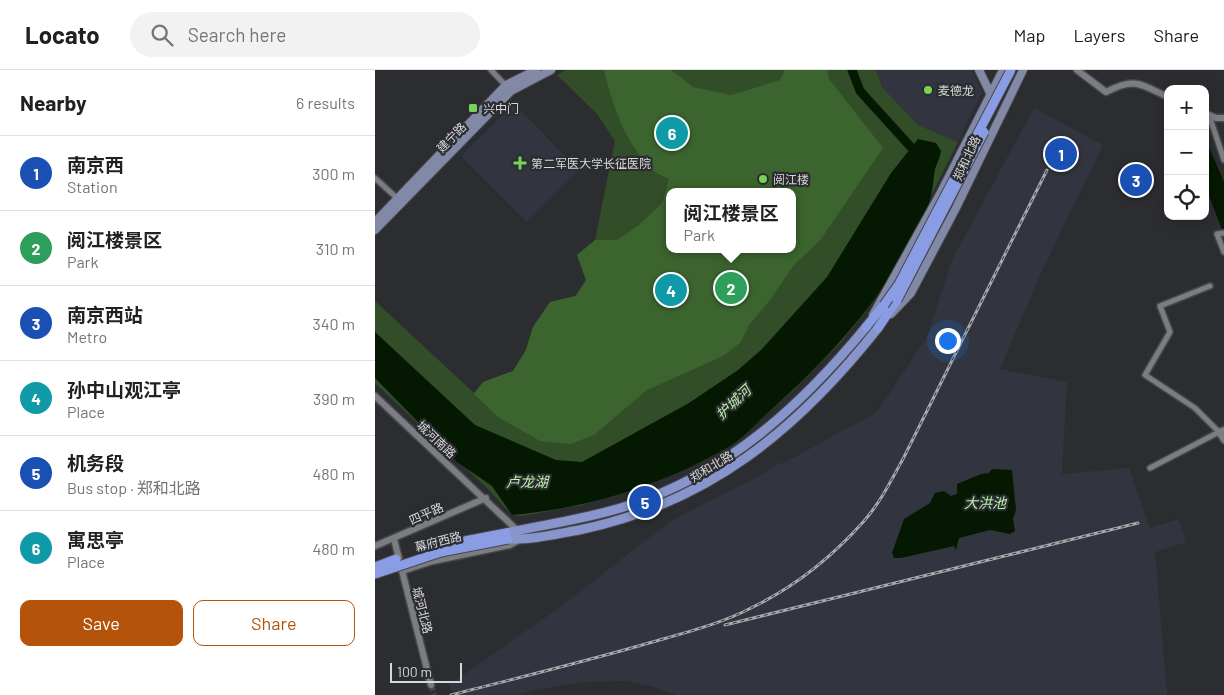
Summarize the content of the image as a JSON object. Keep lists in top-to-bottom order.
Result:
{
  "streets": {
    "highway": ["郑和北路", "幕府西路"],
    "main road": ["建宁路"],
    "street": ["城河南路", "四平路", "城河北路"]
  },
  "crossings": [
    ["郑和北路", "城河南路"],
    ["郑和北路", "幕府西路"],
    ["城河南路", "四平路"],
    ["四平路", "城河北路"]
  ],
  "water": ["护城河", "卢龙湖", "大洪池"],
  "places": {
    "other": ["麦德龙", "阅江楼"],
    "transit": ["兴中门"],
    "health": ["第二军医大学长征医院"]
  },
  "scale_bar": "100 m",
  "page": {
    "header": "Locato",
    "search": "Search here",
    "nav": ["Map", "Layers", "Share"],
    "heading": ["Nearby", "6 results"],
    "map_buttons": ["+", "−"],
    "pins": [
      "6",
      "1",
      "3",
      "2",
      "4",
      "5"
    ],
    "list": [
      {
        "mark": "1",
        "name": "南京西",
        "note": "Station",
        "value": "300 m"
      },
      {
        "mark": "2",
        "name": "阅江楼景区",
        "note": "Park",
        "value": "310 m"
      },
      {
        "mark": "3",
        "name": "南京西站",
        "note": "Metro",
        "value": "340 m"
      },
      {
        "mark": "4",
        "name": "孙中山观江亭",
        "note": "Place",
        "value": "390 m"
      },
      {
        "mark": "5",
        "name": "机务段",
        "note": "Bus stop · 郑和北路",
        "value": "480 m"
      },
      {
        "mark": "6",
        "name": "寓思亭",
        "note": "Place",
        "value": "480 m"
      }
    ],
    "popup": ["阅江楼景区", "Park"],
    "buttons": ["Save", "Share"],
    "scale": "100 m"
  }
}
